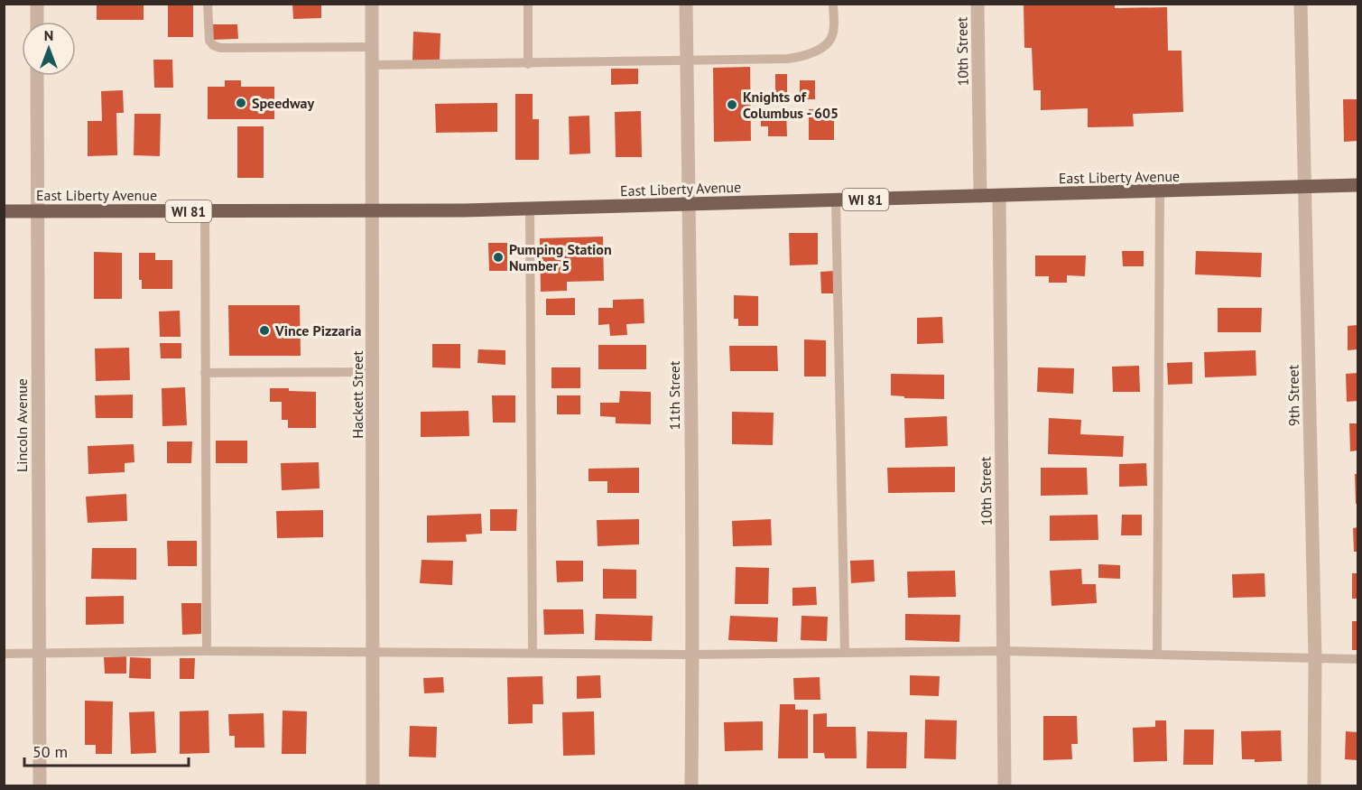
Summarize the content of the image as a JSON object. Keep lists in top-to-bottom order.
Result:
{
  "streets": {
    "main road": ["East Liberty Avenue", "WI 81"],
    "street": [
      "10th Street",
      "Hackett Street",
      "11th Street",
      "9th Street",
      "Lincoln Avenue"
    ]
  },
  "crossings": [
    ["10th Street", "East Liberty Avenue"],
    ["East Liberty Avenue", "Hackett Street"],
    ["East Liberty Avenue", "11th Street"],
    ["East Liberty Avenue", "9th Street"],
    ["East Liberty Avenue", "Lincoln Avenue"]
  ],
  "places": [
    "Speedway",
    "Knights of Columbus - 605",
    "Pumping Station Number 5",
    "Vince Pizzaria"
  ],
  "scale_bar": "50 m",
  "north": "top"
}
